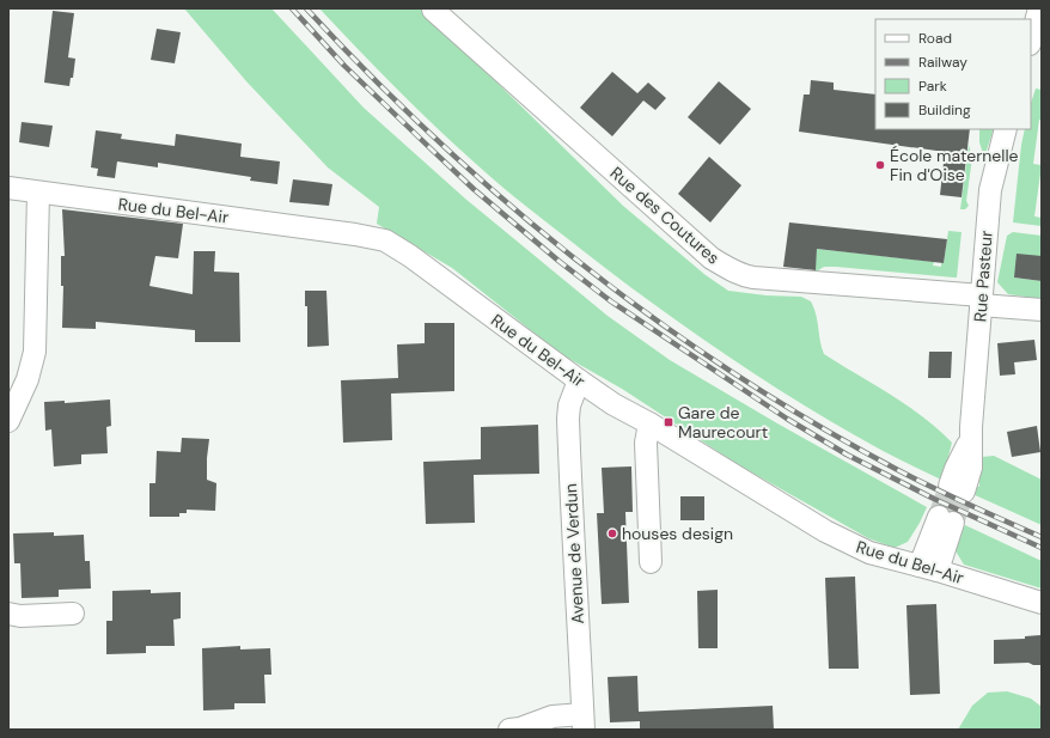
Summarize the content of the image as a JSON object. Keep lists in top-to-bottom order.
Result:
{
  "streets": {
    "street": [
      "Rue du Bel-Air",
      "Rue des Coutures",
      "Rue Pasteur",
      "Avenue de Verdun"
    ]
  },
  "crossings": [
    ["Rue du Bel-Air", "Avenue de Verdun"],
    ["Rue des Coutures", "Rue Pasteur"]
  ],
  "places": {
    "other": ["École maternelle Fin d'Oise", "houses design"],
    "transit": ["Gare de Maurecourt"]
  },
  "legend": [
    "Road",
    "Railway",
    "Park",
    "Building"
  ]
}
